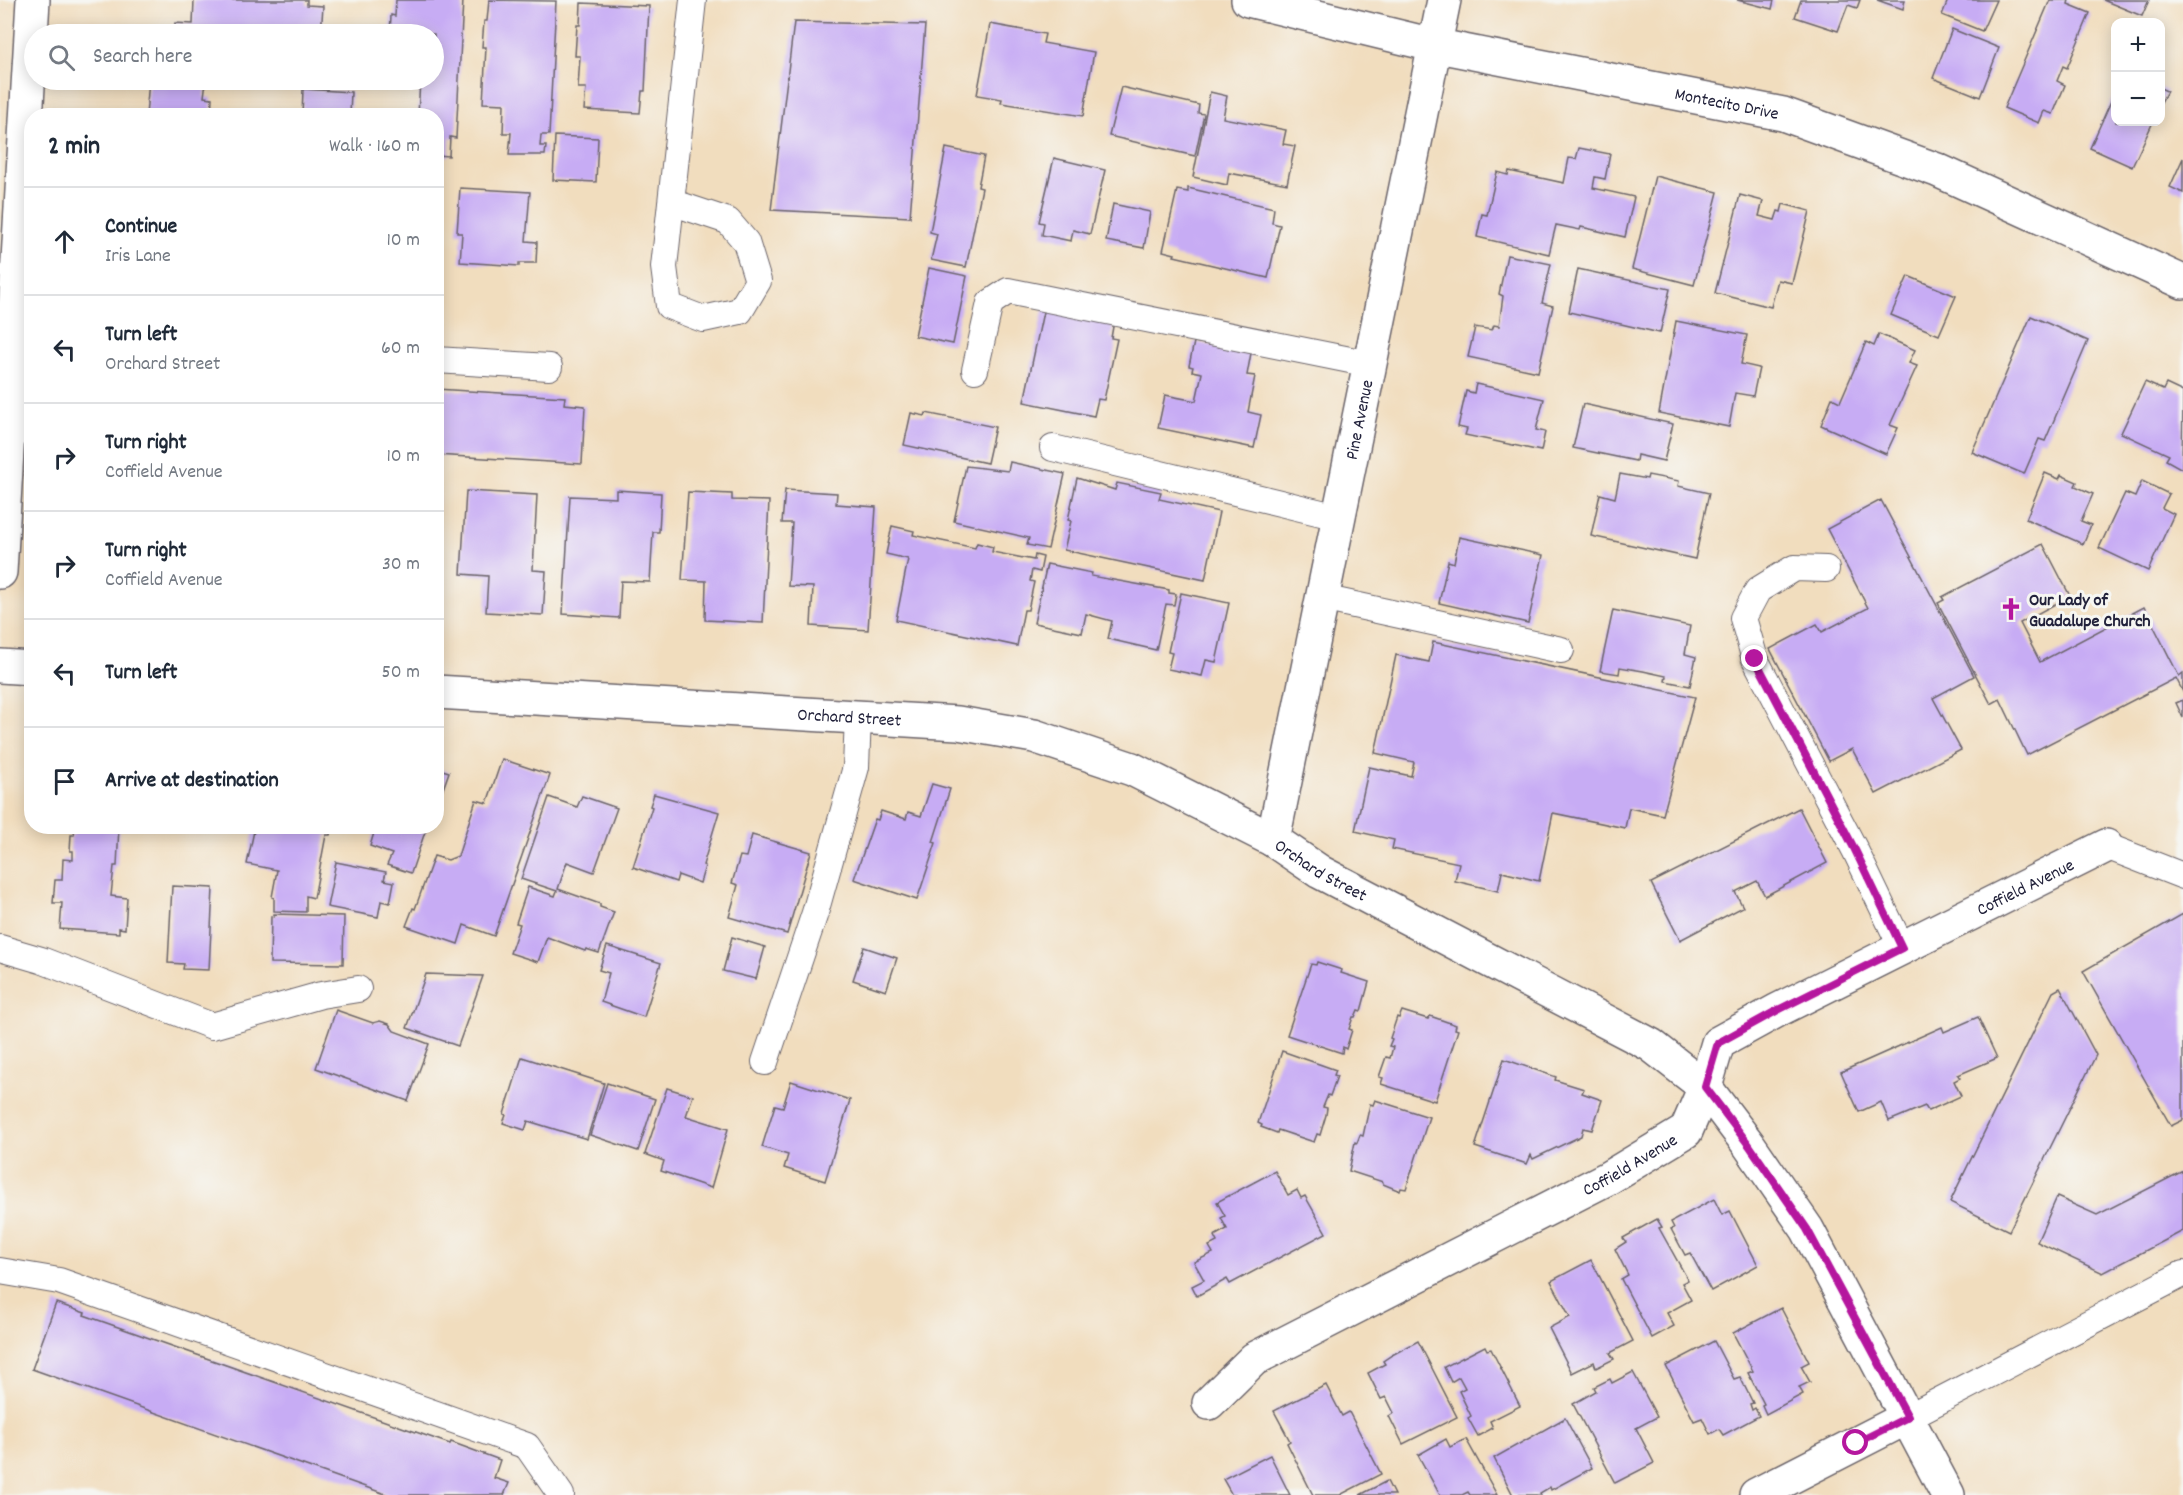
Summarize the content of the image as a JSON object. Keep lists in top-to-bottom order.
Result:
{
  "streets": {
    "street": [
      "Montecito Drive",
      "Pine Avenue",
      "Orchard Street",
      "Coffield Avenue"
    ]
  },
  "crossings": [
    ["Montecito Drive", "Pine Avenue"],
    ["Pine Avenue", "Orchard Street"],
    ["Orchard Street", "Coffield Avenue"]
  ],
  "places": {
    "church": ["Our Lady of Guadalupe Church"]
  },
  "page": {
    "map_buttons": ["+", "−"],
    "search": "Search here",
    "heading": ["2 min", "Walk · 160 m"],
    "list": [
      ["Continue", "Iris Lane", "10 m"],
      ["Turn left", "Orchard Street", "60 m"],
      ["Turn right", "Coffield Avenue", "10 m"],
      ["Turn right", "Coffield Avenue", "30 m"],
      ["Turn left", "50 m"],
      "Arrive at destination"
    ]
  }
}
